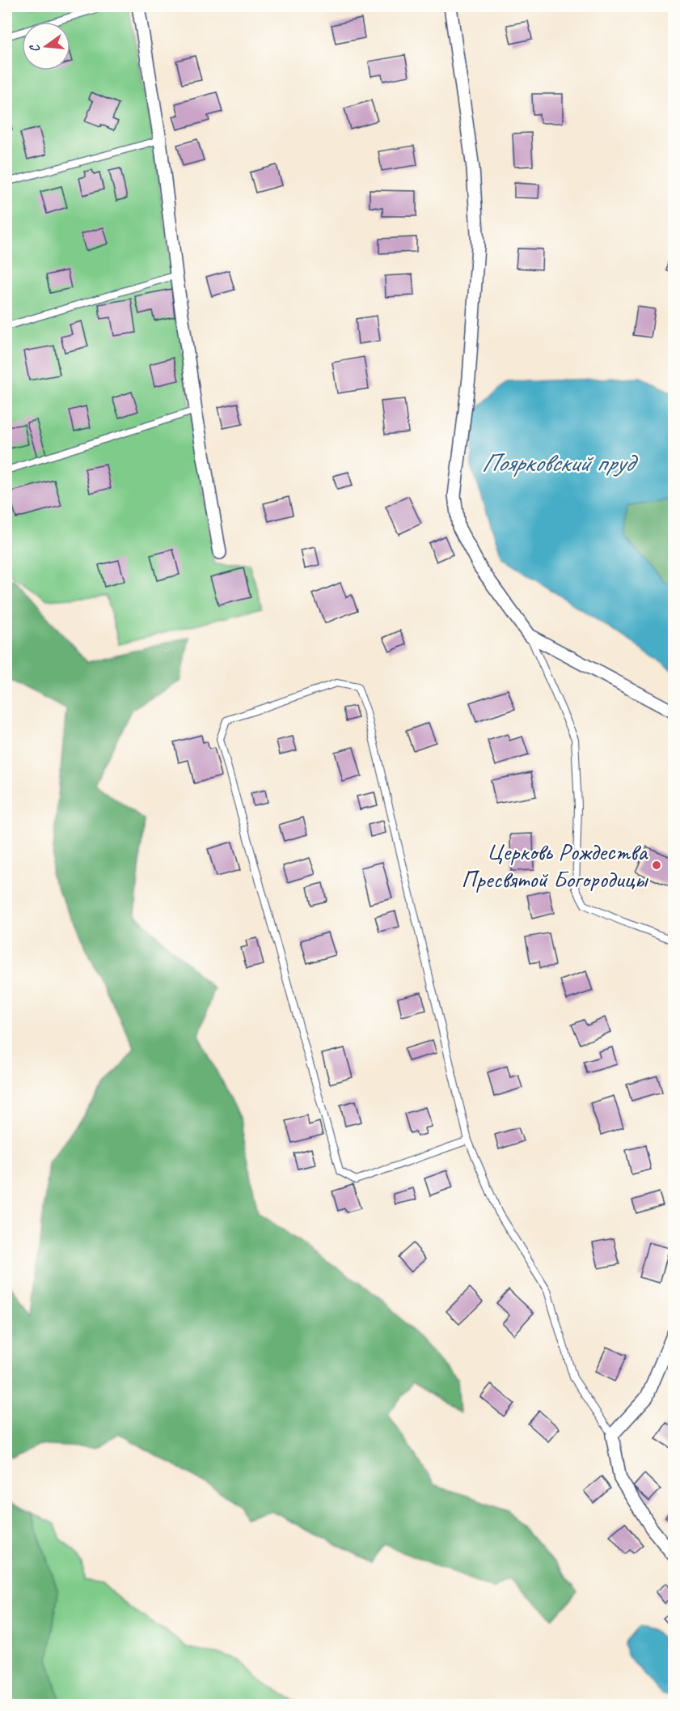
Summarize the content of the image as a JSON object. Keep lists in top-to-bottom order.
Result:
{
  "water": ["Поярковский пруд"],
  "places": ["Церковь Рождества Пресвятой Богородицы"],
  "north": "left"
}
